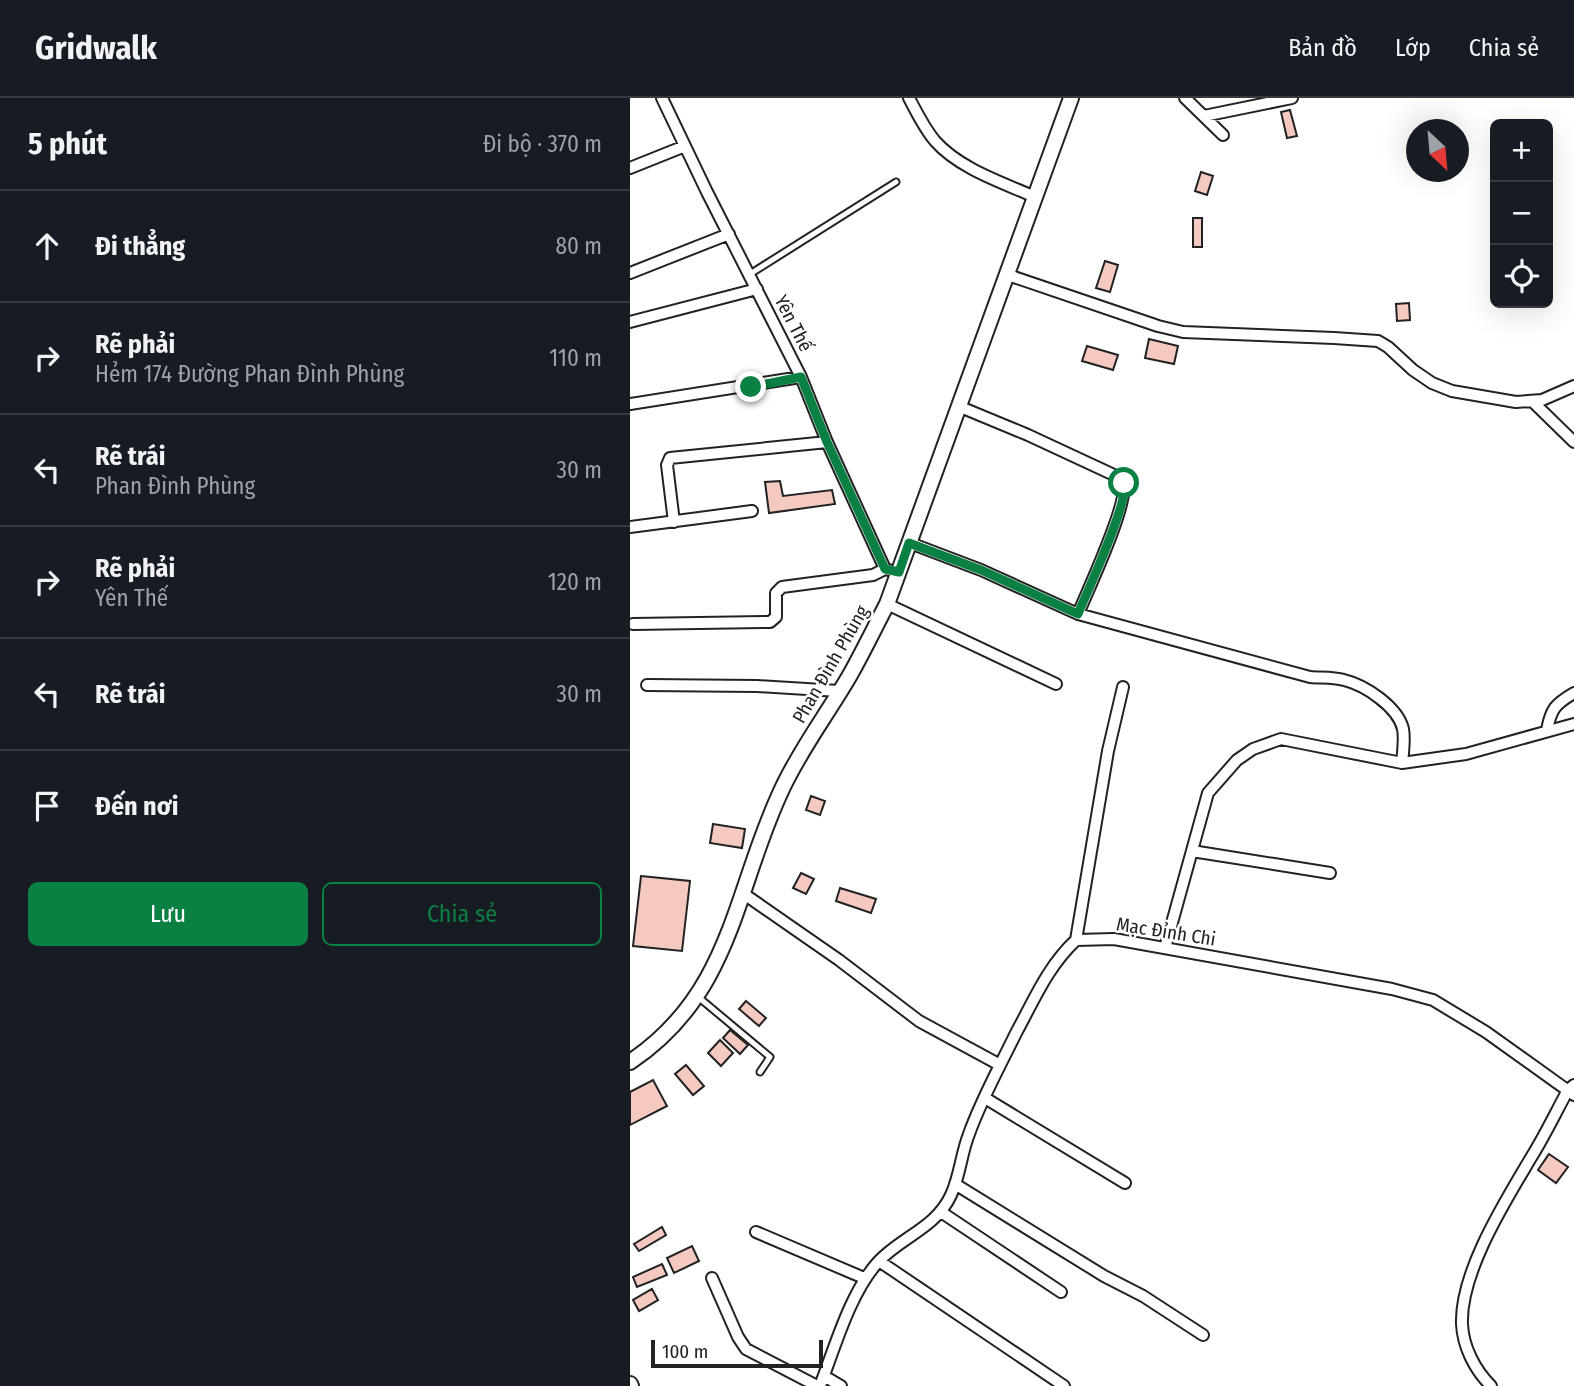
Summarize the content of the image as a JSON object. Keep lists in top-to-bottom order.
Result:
{
  "streets": {
    "street": ["Yên Thế", "Phan Đình Phùng", "Mạc Đỉnh Chi"]
  },
  "crossings": [
    ["Yên Thế", "Phan Đình Phùng"]
  ],
  "scale_bar": "100 m",
  "north": "bottom right",
  "page": {
    "header": "Gridwalk",
    "nav": ["Bản đồ", "Lớp", "Chia sẻ"],
    "heading": ["5 phút", "Đi bộ · 370 m"],
    "map_buttons": ["+", "−"],
    "list": [
      ["Đi thẳng", "80 m"],
      ["Rẽ phải", "Hẻm 174 Đường Phan Đình Phùng", "110 m"],
      ["Rẽ trái", "Phan Đình Phùng", "30 m"],
      ["Rẽ phải", "Yên Thế", "120 m"],
      ["Rẽ trái", "30 m"],
      "Đến nơi"
    ],
    "buttons": ["Lưu", "Chia sẻ"],
    "scale": "100 m"
  }
}
